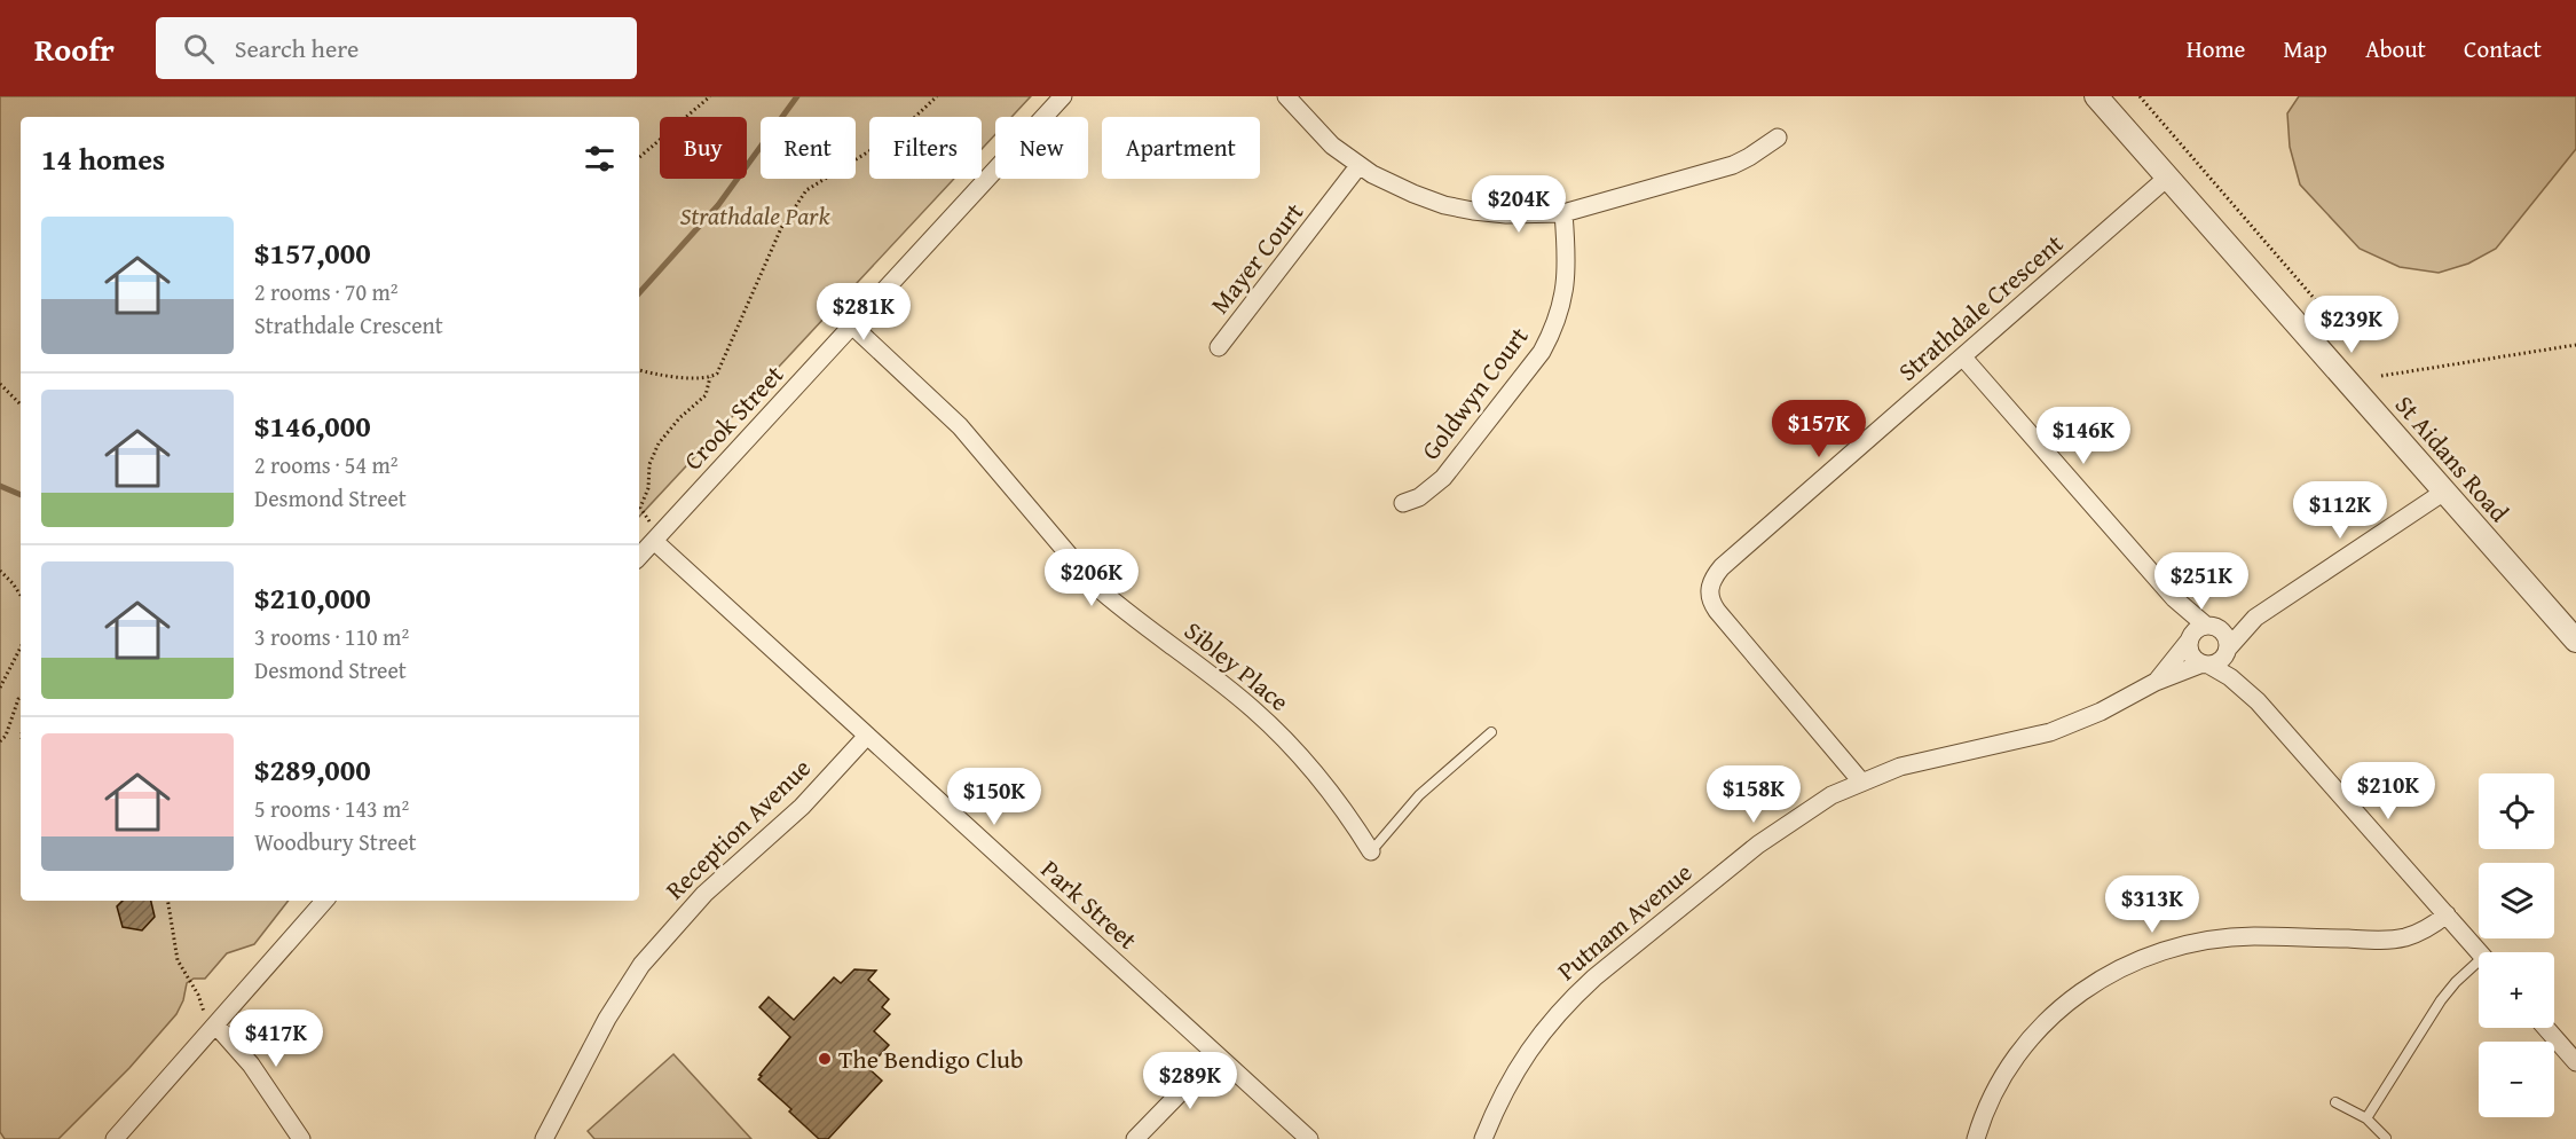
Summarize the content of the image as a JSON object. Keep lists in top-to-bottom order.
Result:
{
  "streets": {
    "street": [
      "Mayer Court",
      "Strathdale Crescent",
      "Goldwyn Court",
      "Crook Street",
      "St Aidans Road",
      "Sibley Place",
      "Reception Avenue",
      "Park Street",
      "Putnam Avenue"
    ]
  },
  "crossings": [
    ["Strathdale Crescent", "St Aidans Road"],
    ["Strathdale Crescent", "Putnam Avenue"],
    ["Crook Street", "Sibley Place"],
    ["Crook Street", "Park Street"],
    ["Reception Avenue", "Park Street"]
  ],
  "parks": ["Strathdale Park"],
  "places": ["The Bendigo Club"],
  "page": {
    "header": "Roofr",
    "search": "Search here",
    "nav": [
      "Home",
      "Map",
      "About",
      "Contact"
    ],
    "chip": [
      "Buy",
      "Rent",
      "Filters",
      "New",
      "Apartment"
    ],
    "heading": "14 homes",
    "price": [
      "$204K",
      "$281K",
      "$239K",
      "$157K",
      "$146K",
      "$112K",
      "$206K",
      "$251K",
      "$210K",
      "$158K",
      "$150K",
      "$313K",
      "$417K",
      "$289K"
    ],
    "list": [
      {
        "name": "$157,000",
        "note": "2 rooms · 70 m² · Strathdale Crescent"
      },
      {
        "name": "$146,000",
        "note": "2 rooms · 54 m² · Desmond Street"
      },
      {
        "name": "$210,000",
        "note": "3 rooms · 110 m² · Desmond Street"
      },
      {
        "name": "$289,000",
        "note": "5 rooms · 143 m² · Woodbury Street"
      }
    ],
    "map_buttons": ["+", "−"]
  }
}
